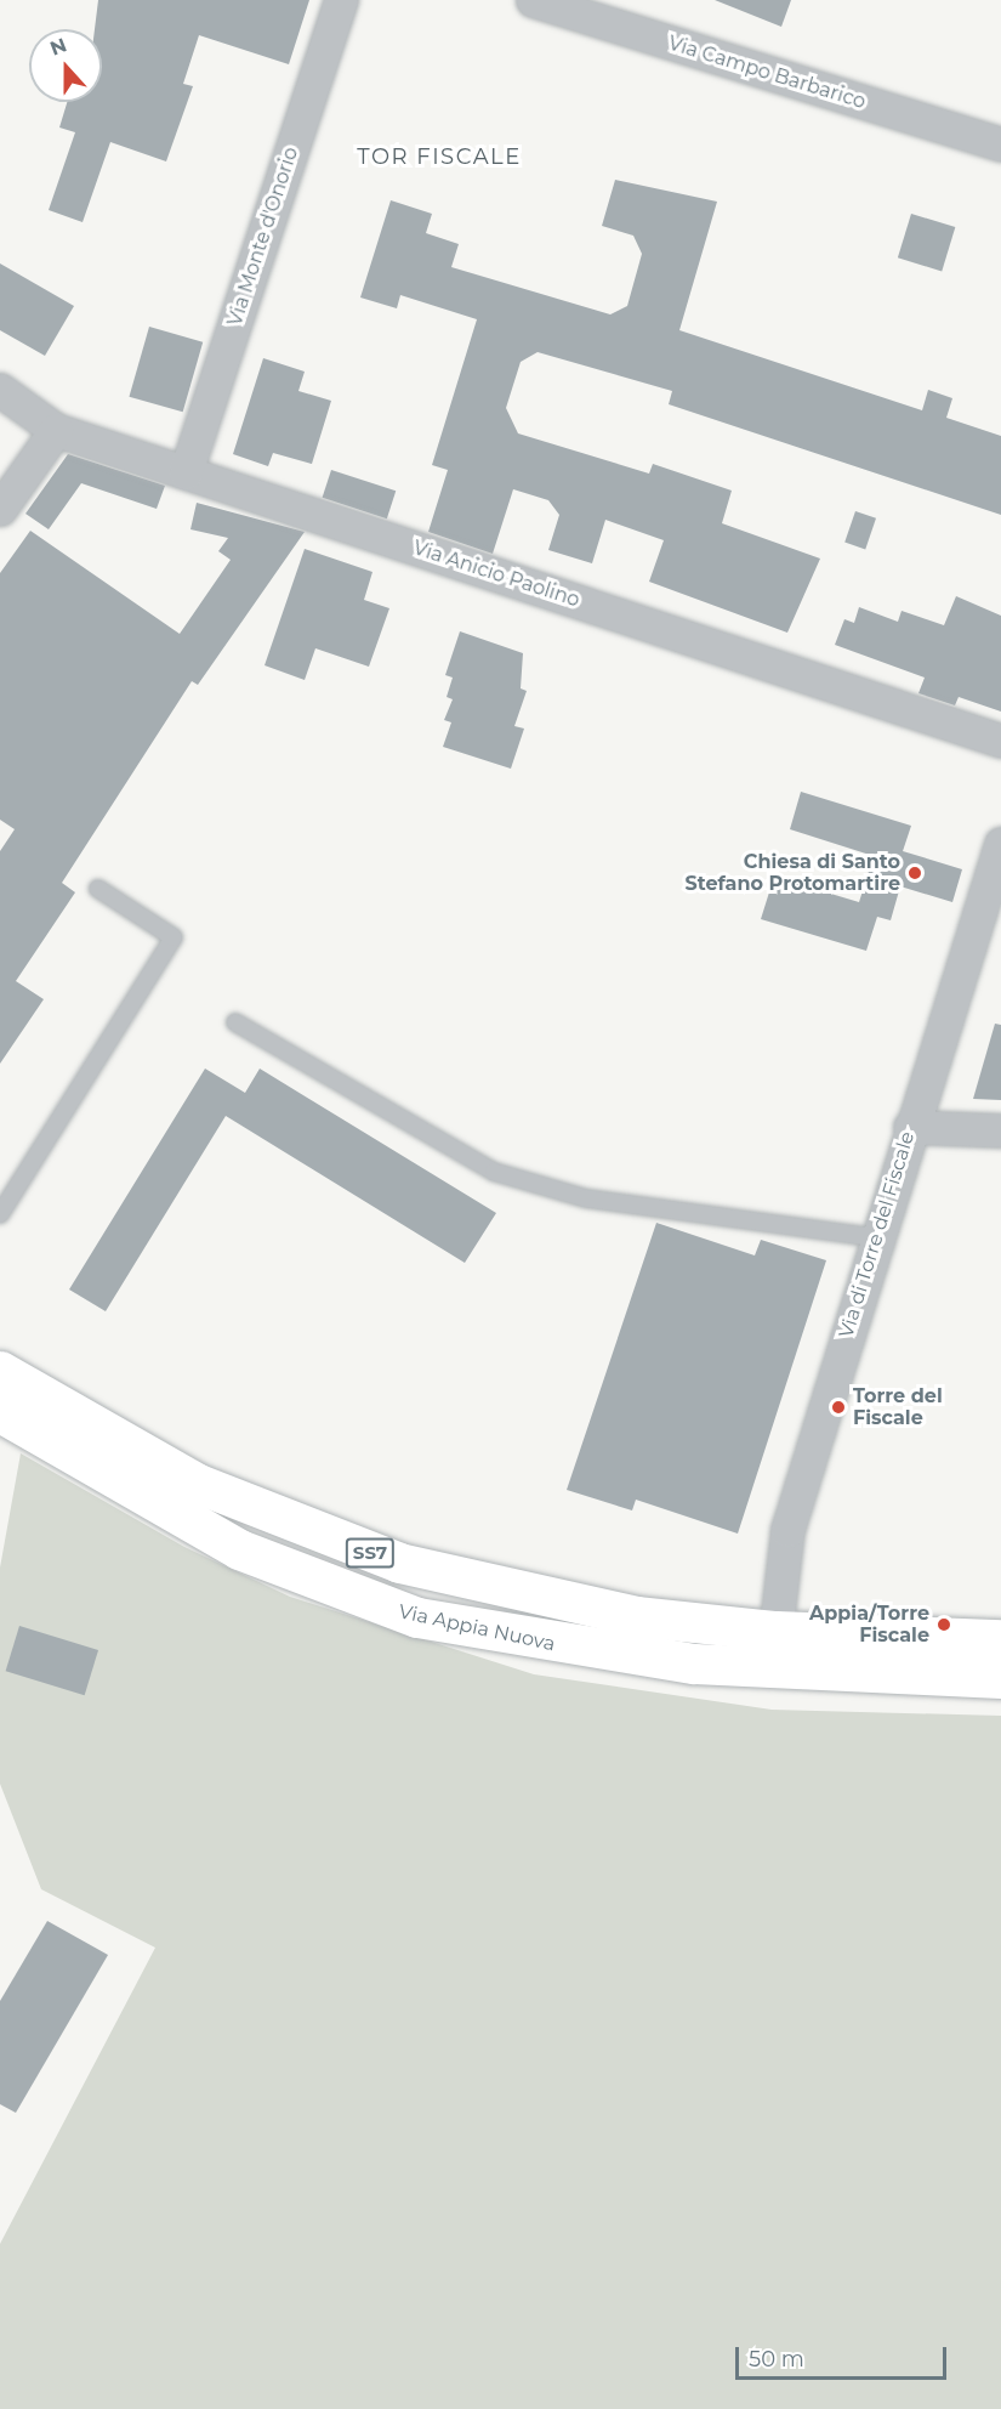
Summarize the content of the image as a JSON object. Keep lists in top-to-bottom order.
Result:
{
  "streets": {
    "main road": ["SS7", "Via Appia Nuova"],
    "street": [
      "Via Campo Barbarico",
      "Via Monte d'Onorio",
      "Via Anicio Paolino",
      "Via di Torre del Fiscale"
    ]
  },
  "crossings": [
    ["Via Monte d'Onorio", "Via Anicio Paolino"],
    ["Via di Torre del Fiscale", "SS7"],
    ["Via di Torre del Fiscale", "Via Appia Nuova"]
  ],
  "districts": ["TOR FISCALE"],
  "places": ["Chiesa di Santo Stefano Protomartire", "Torre del Fiscale", "Appia/Torre Fiscale"],
  "scale_bar": "50 m",
  "north": "top"
}
